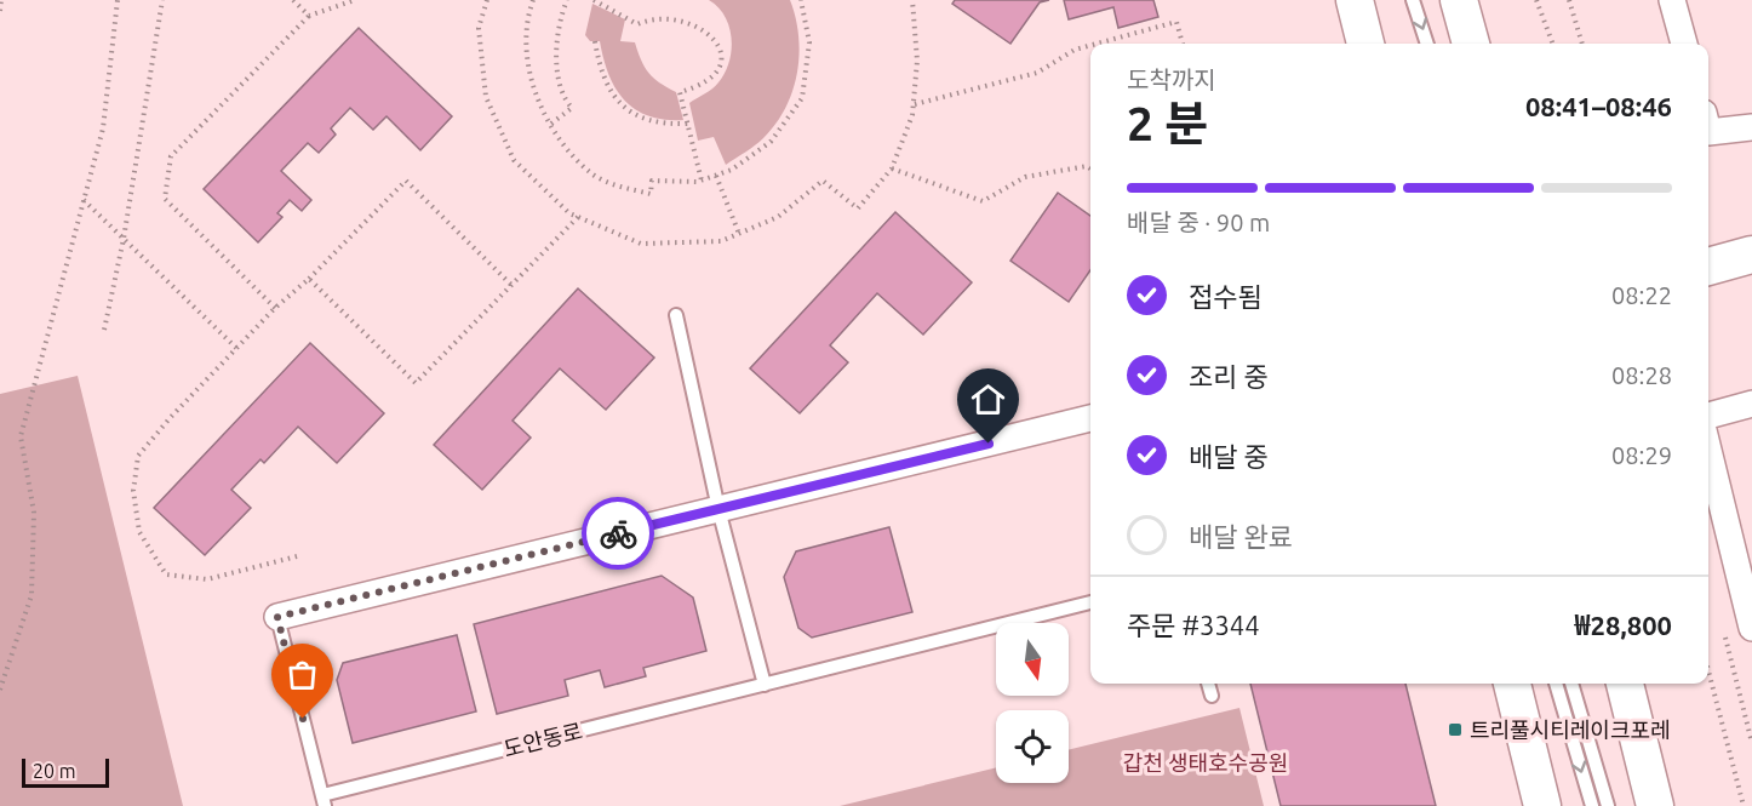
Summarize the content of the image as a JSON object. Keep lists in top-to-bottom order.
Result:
{
  "streets": {
    "street": ["도안동로"]
  },
  "parks": ["갑천 생태호수공원"],
  "places": {
    "transit": ["트리풀시티레이크포레"]
  },
  "scale_bar": "20 m",
  "north": "bottom",
  "page": {
    "heading": ["2 분", "도착까지", "08:41–08:46"],
    "panel": ["주문 #3344", "₩28,800"],
    "bar": "배달 중 · 90 m",
    "list": [
      ["접수됨", "08:22"],
      ["조리 중", "08:28"],
      ["배달 중", "08:29"],
      "배달 완료"
    ],
    "scale": "20 m"
  }
}
